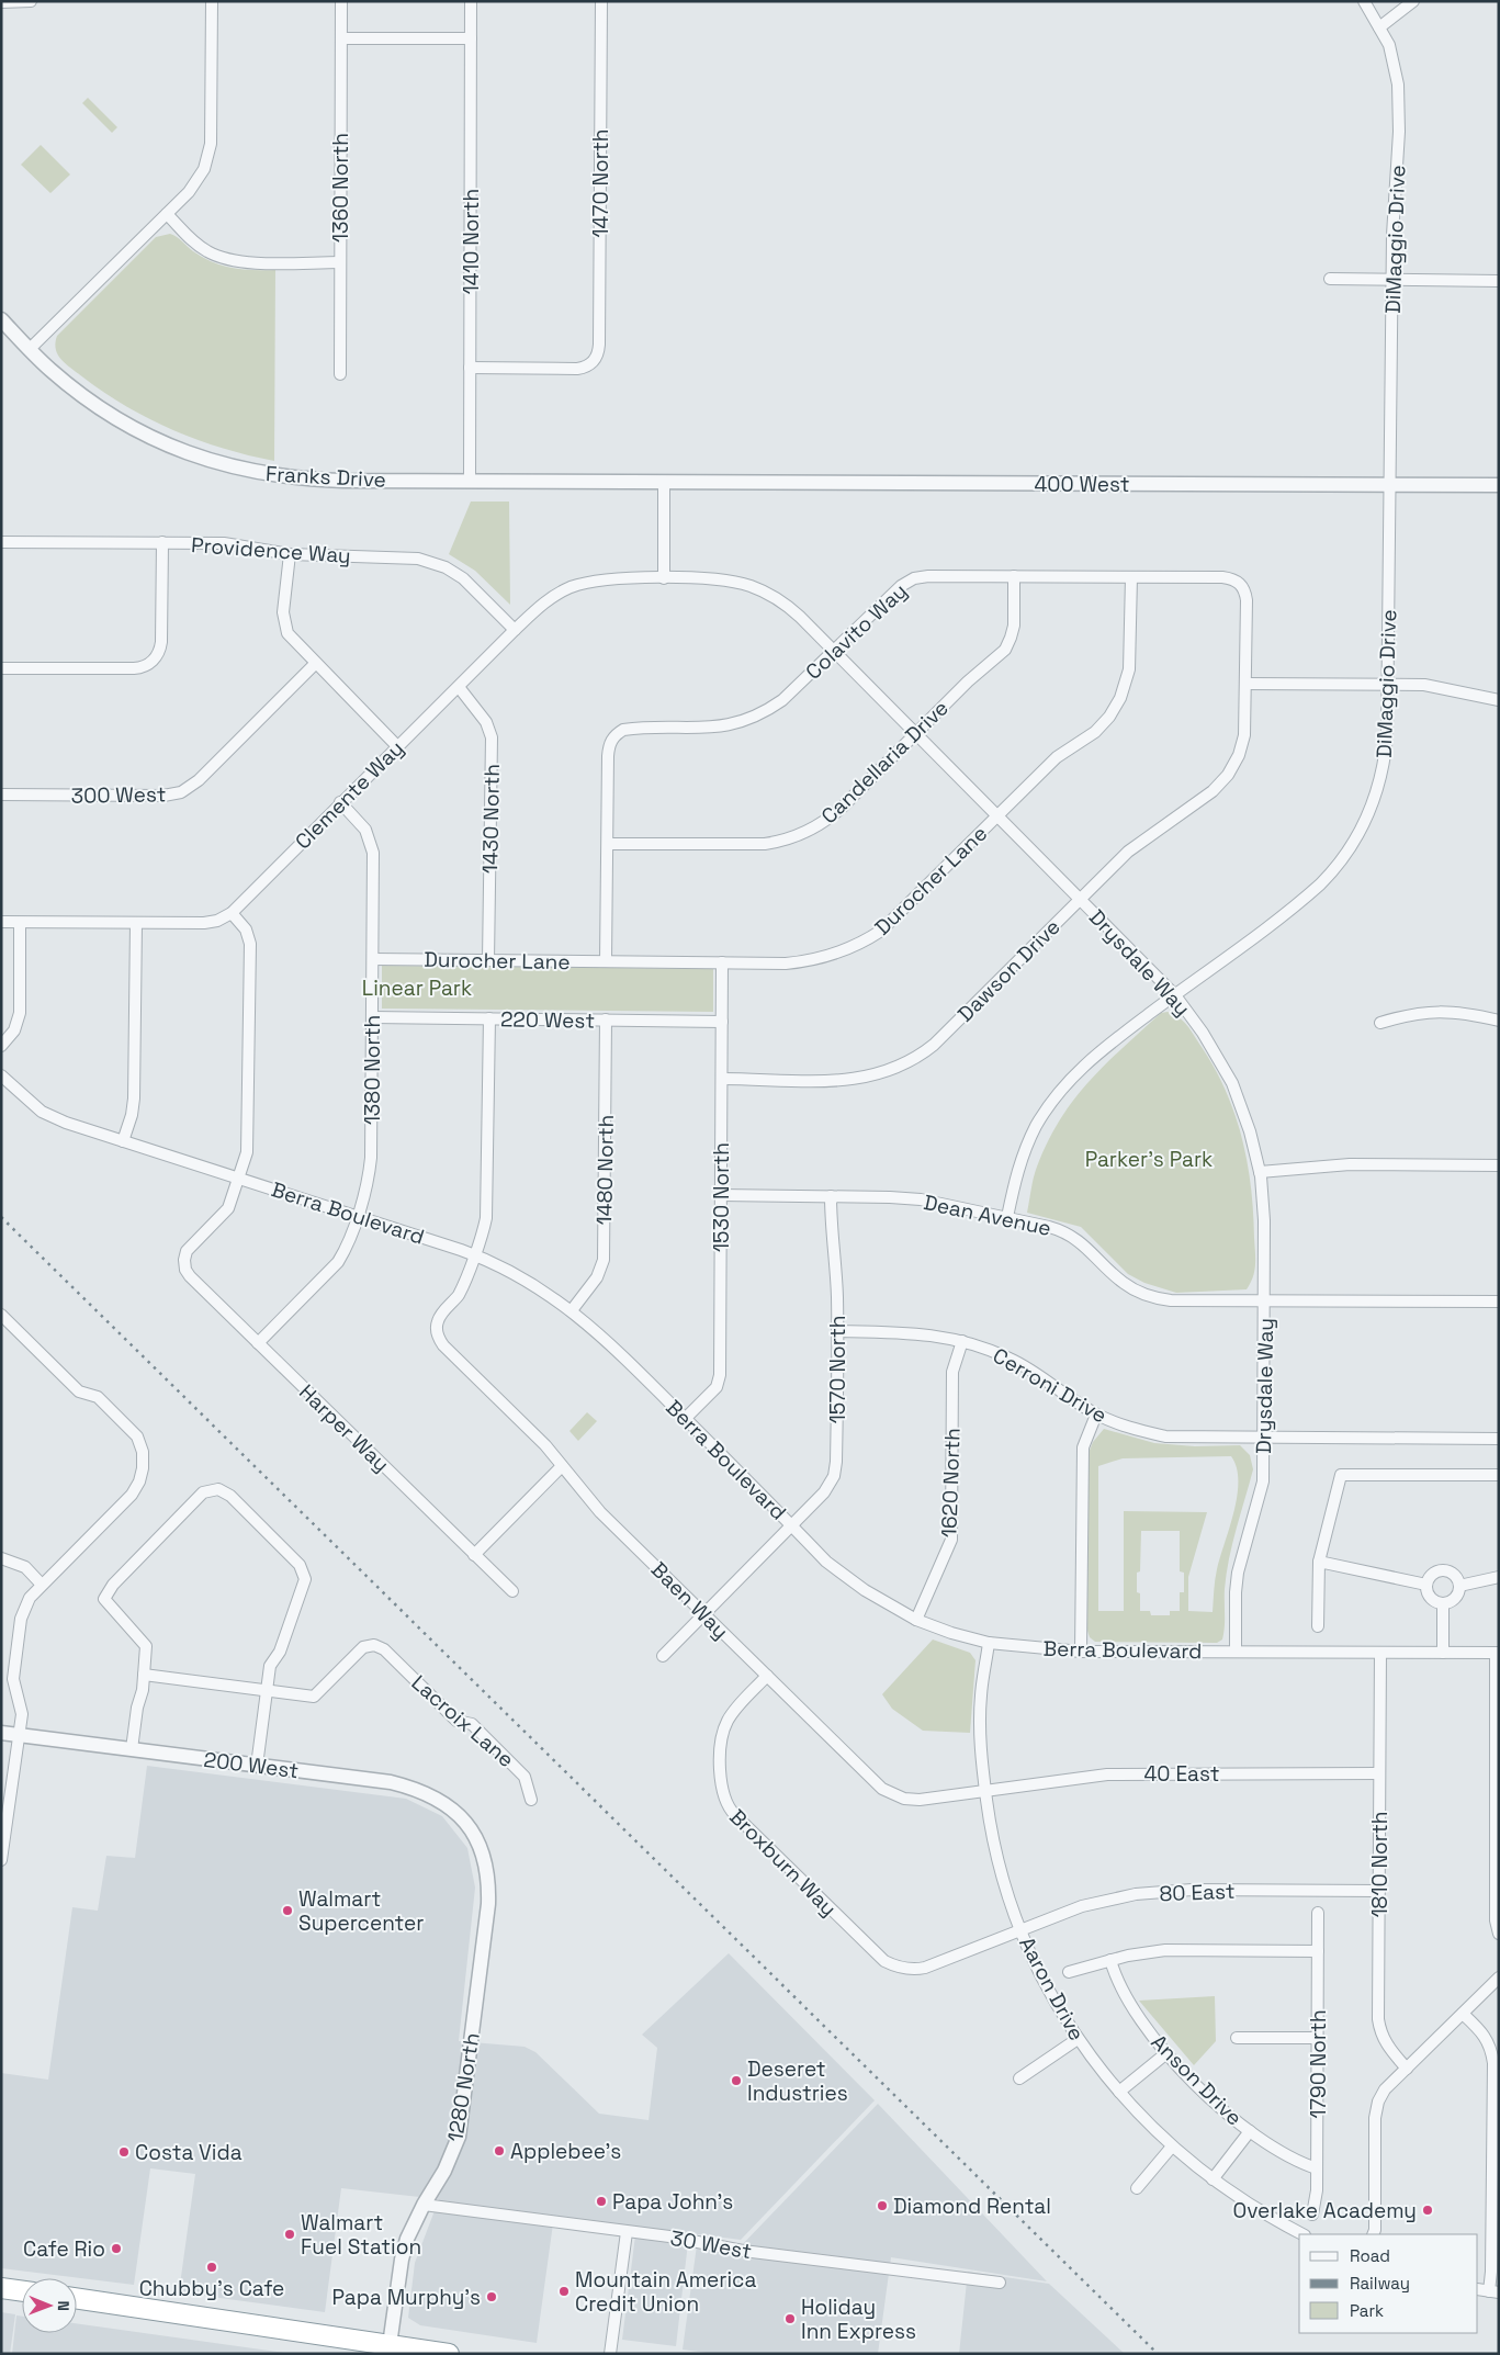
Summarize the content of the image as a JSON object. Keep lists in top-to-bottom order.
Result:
{
  "streets": {
    "street": [
      "1470 North",
      "1360 North",
      "DiMaggio Drive",
      "1410 North",
      "Franks Drive",
      "400 West",
      "Providence Way",
      "Colavito Way",
      "Candellaria Drive",
      "300 West",
      "Clemente Way",
      "1430 North",
      "Durocher Lane",
      "Drysdale Way",
      "Dawson Drive",
      "220 West",
      "1380 North",
      "1480 North",
      "1530 North",
      "Berra Boulevard",
      "Dean Avenue",
      "1570 North",
      "Cerroni Drive",
      "Harper Way",
      "1620 North",
      "Baen Way",
      "Lacroix Lane",
      "200 West",
      "40 East",
      "Broxburn Way",
      "1810 North",
      "80 East",
      "Aaron Drive",
      "1790 North",
      "Anson Drive",
      "1280 North",
      "30 West"
    ]
  },
  "crossings": [
    ["1470 North", "1410 North"],
    ["DiMaggio Drive", "400 West"],
    ["DiMaggio Drive", "Drysdale Way"],
    ["DiMaggio Drive", "Dean Avenue"],
    ["1410 North", "Franks Drive"],
    ["Franks Drive", "400 West"],
    ["Providence Way", "Clemente Way"],
    ["Colavito Way", "Candellaria Drive"],
    ["Colavito Way", "Durocher Lane"],
    ["Colavito Way", "Drysdale Way"],
    ["Colavito Way", "Dawson Drive"],
    ["Candellaria Drive", "Drysdale Way"],
    ["Clemente Way", "1430 North"],
    ["Clemente Way", "Drysdale Way"],
    ["Clemente Way", "1380 North"],
    ["1430 North", "Durocher Lane"],
    ["Durocher Lane", "Drysdale Way"],
    ["Durocher Lane", "1380 North"],
    ["Durocher Lane", "1530 North"],
    ["Drysdale Way", "Dawson Drive"],
    ["Drysdale Way", "Berra Boulevard"],
    ["Drysdale Way", "Dean Avenue"],
    ["Drysdale Way", "Cerroni Drive"],
    ["Dawson Drive", "1530 North"],
    ["220 West", "1380 North"],
    ["220 West", "1480 North"],
    ["220 West", "1530 North"],
    ["1380 North", "Berra Boulevard"],
    ["1380 North", "Harper Way"],
    ["1480 North", "Berra Boulevard"],
    ["1530 North", "Berra Boulevard"],
    ["1530 North", "Dean Avenue"],
    ["Berra Boulevard", "1570 North"],
    ["Berra Boulevard", "Harper Way"],
    ["Berra Boulevard", "1620 North"],
    ["Berra Boulevard", "Baen Way"],
    ["Berra Boulevard", "1810 North"],
    ["Berra Boulevard", "Aaron Drive"],
    ["Dean Avenue", "1570 North"],
    ["1570 North", "Cerroni Drive"],
    ["1570 North", "Baen Way"],
    ["Cerroni Drive", "1620 North"],
    ["Baen Way", "40 East"],
    ["Baen Way", "Broxburn Way"],
    ["Baen Way", "Aaron Drive"],
    ["200 West", "1280 North"],
    ["40 East", "1810 North"],
    ["40 East", "Aaron Drive"],
    ["Broxburn Way", "80 East"],
    ["1810 North", "80 East"],
    ["80 East", "Aaron Drive"],
    ["1790 North", "Anson Drive"],
    ["1280 North", "30 West"]
  ],
  "parks": ["Linear Park", "Parker's Park"],
  "places": [
    "Walmart Supercenter",
    "Deseret Industries",
    "Applebee's",
    "Costa Vida",
    "Papa John's",
    "Diamond Rental",
    "Overlake Academy",
    "Walmart Fuel Station",
    "Cafe Rio",
    "Chubby's Cafe",
    "Mountain America Credit Union",
    "Papa Murphy's",
    "Holiday Inn Express"
  ],
  "legend": ["Road", "Railway", "Park"],
  "north": "right"
}
